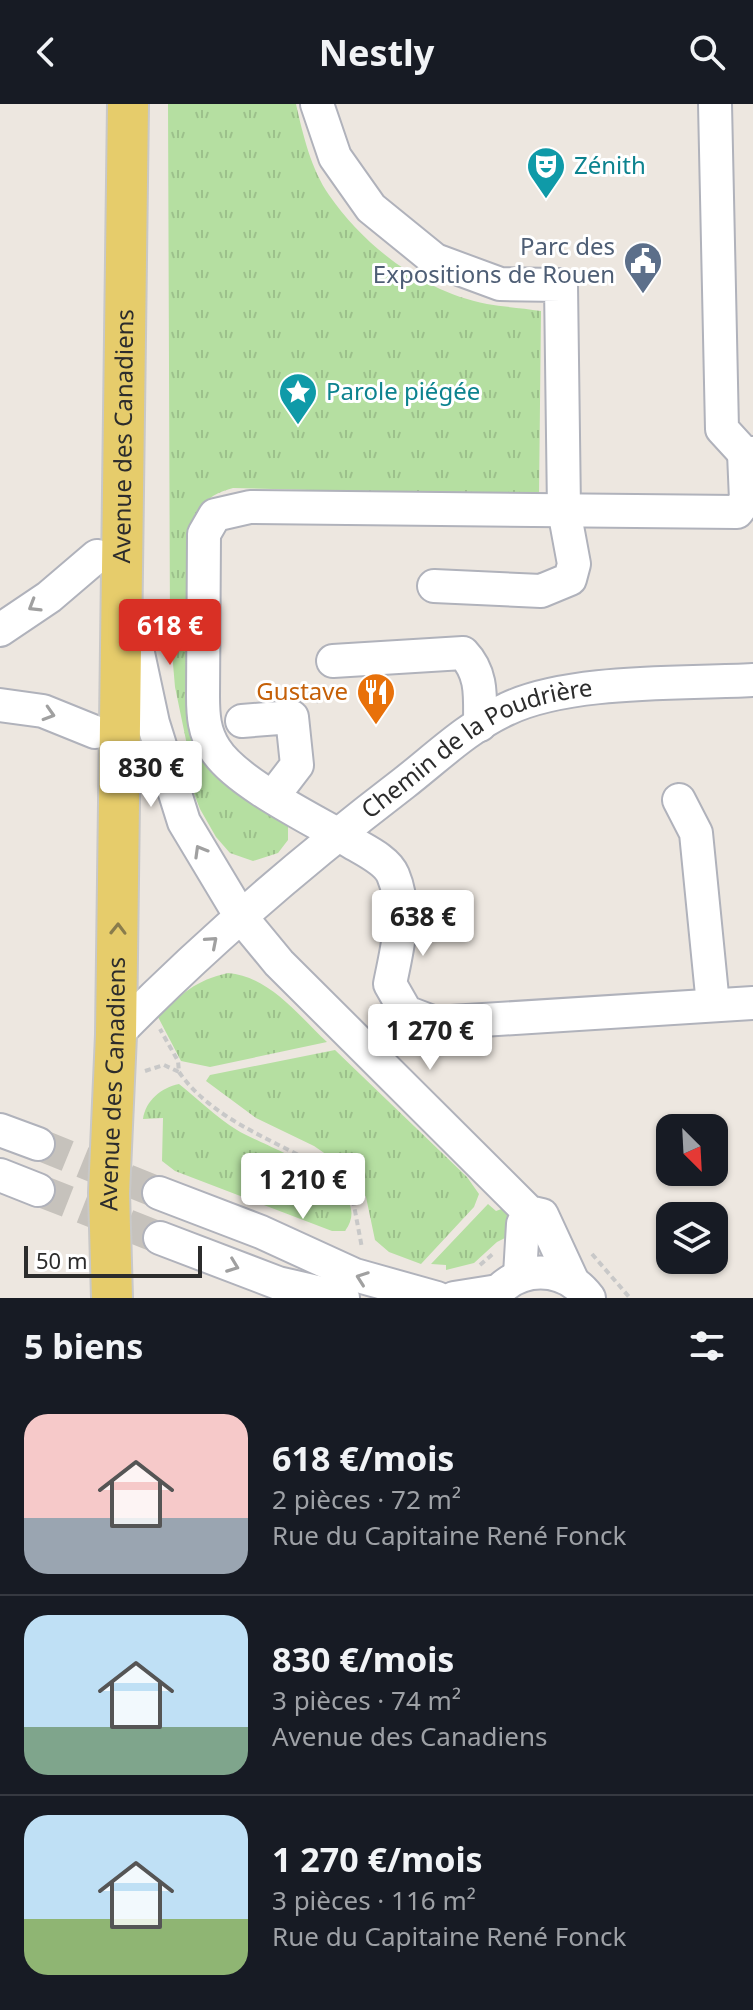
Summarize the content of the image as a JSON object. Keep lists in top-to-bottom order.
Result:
{
  "streets": {
    "main road": ["Avenue des Canadiens"],
    "street": ["Chemin de la Poudrière"]
  },
  "crossings": [
    ["Avenue des Canadiens", "Chemin de la Poudrière"]
  ],
  "places": {
    "theatre": ["Zénith"],
    "public building": ["Parc des Expositions de Rouen"],
    "place": ["Parole piégée"],
    "restaurant": ["Gustave"]
  },
  "scale_bar": "50 m",
  "north": "bottom right",
  "page": {
    "header": "Nestly",
    "price": [
      "618 €",
      "830 €",
      "638 €",
      "1 270 €",
      "1 210 €"
    ],
    "scale": "50 m",
    "heading": "5 biens",
    "list": [
      {
        "name": "618 €/mois",
        "note": "2 pièces · 72 m² · Rue du Capitaine René Fonck"
      },
      {
        "name": "830 €/mois",
        "note": "3 pièces · 74 m² · Avenue des Canadiens"
      },
      {
        "name": "1 270 €/mois",
        "note": "3 pièces · 116 m² · Rue du Capitaine René Fonck"
      }
    ]
  }
}
